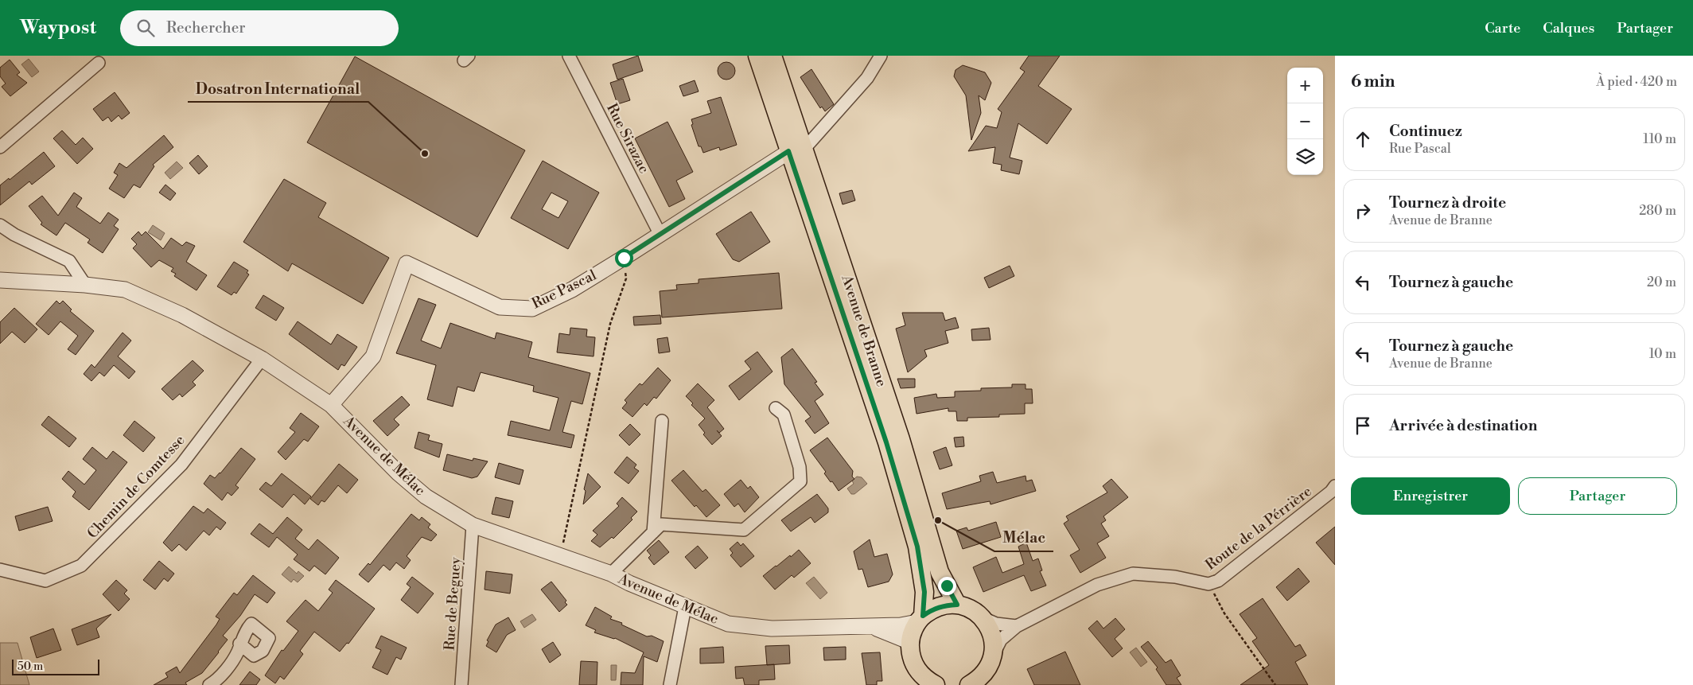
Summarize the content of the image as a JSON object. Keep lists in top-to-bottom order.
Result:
{
  "streets": {
    "main road": ["Avenue de Branne"],
    "street": [
      "Rue Sirazac",
      "Rue Pascal",
      "Avenue de Mélac",
      "Chemin de Comtesse",
      "Route de la Pérrière",
      "Rue de Beguey"
    ]
  },
  "crossings": [
    ["Rue Sirazac", "Rue Pascal"],
    ["Rue Pascal", "Avenue de Branne"],
    ["Rue Pascal", "Avenue de Mélac"],
    ["Avenue de Branne", "Avenue de Mélac"],
    ["Avenue de Mélac", "Chemin de Comtesse"],
    ["Avenue de Mélac", "Rue de Beguey"]
  ],
  "places": ["Dosatron International", "Mélac"],
  "scale_bar": "50 m",
  "page": {
    "header": "Waypost",
    "search": "Rechercher",
    "nav": ["Carte", "Calques", "Partager"],
    "heading": ["6 min", "À pied · 420 m"],
    "map_buttons": ["+", "−"],
    "list": [
      ["Continuez", "Rue Pascal", "110 m"],
      ["Tournez à droite", "Avenue de Branne", "280 m"],
      ["Tournez à gauche", "20 m"],
      ["Tournez à gauche", "Avenue de Branne", "10 m"],
      "Arrivée à destination"
    ],
    "buttons": ["Enregistrer", "Partager"],
    "scale": "50 m"
  }
}
